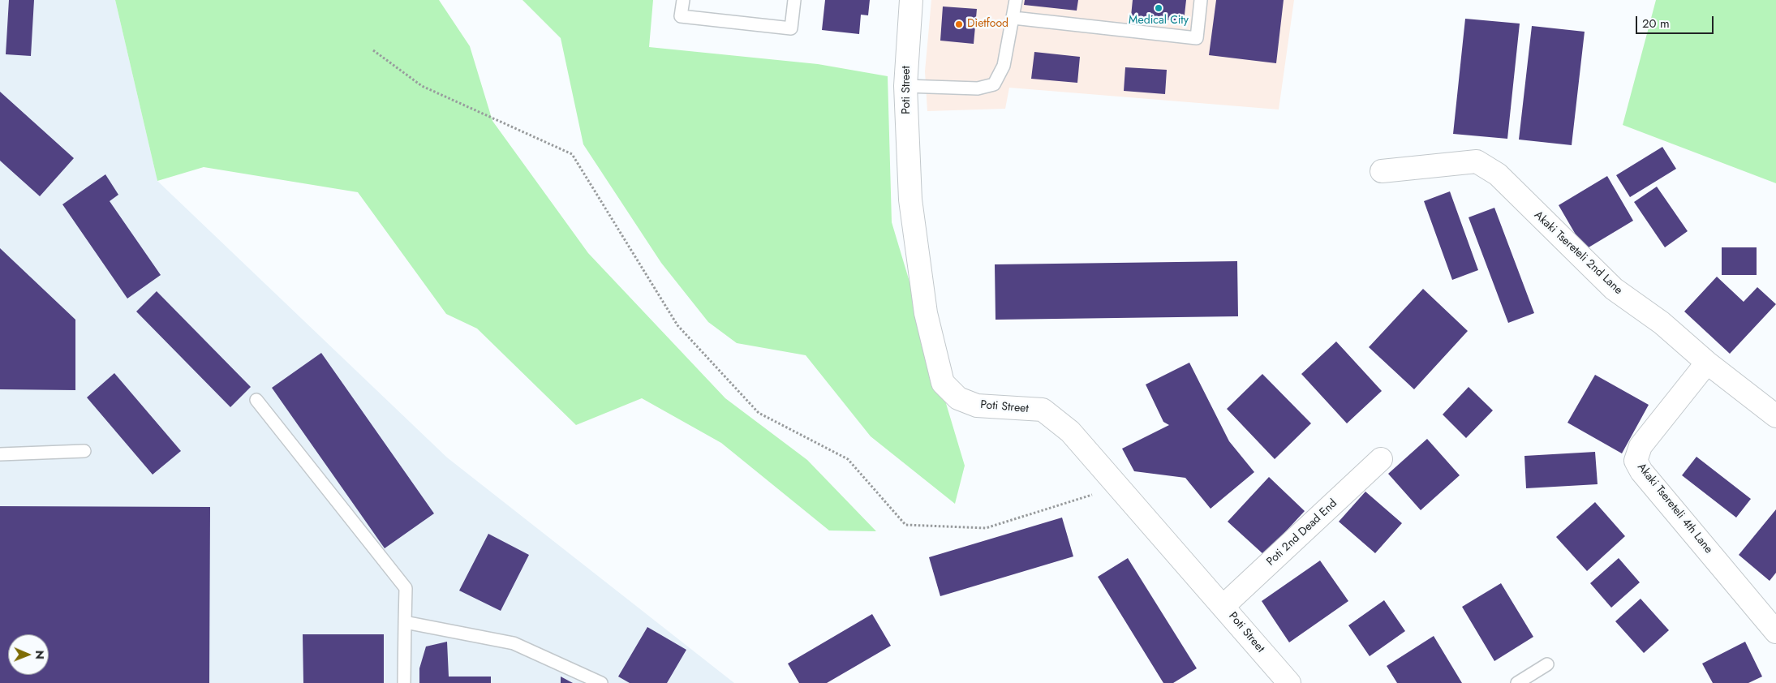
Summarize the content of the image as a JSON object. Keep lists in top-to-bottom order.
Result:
{
  "streets": {
    "street": [
      "Poti Street",
      "Akaki Tsereteli 2nd Lane",
      "Akaki Tsereteli 4th Lane",
      "Poti 2nd Dead End"
    ]
  },
  "crossings": [
    ["Poti Street", "Poti 2nd Dead End"],
    ["Akaki Tsereteli 2nd Lane", "Akaki Tsereteli 4th Lane"]
  ],
  "places": ["Medical City", "Dietfood"],
  "scale_bar": "20 m",
  "north": "right"
}
